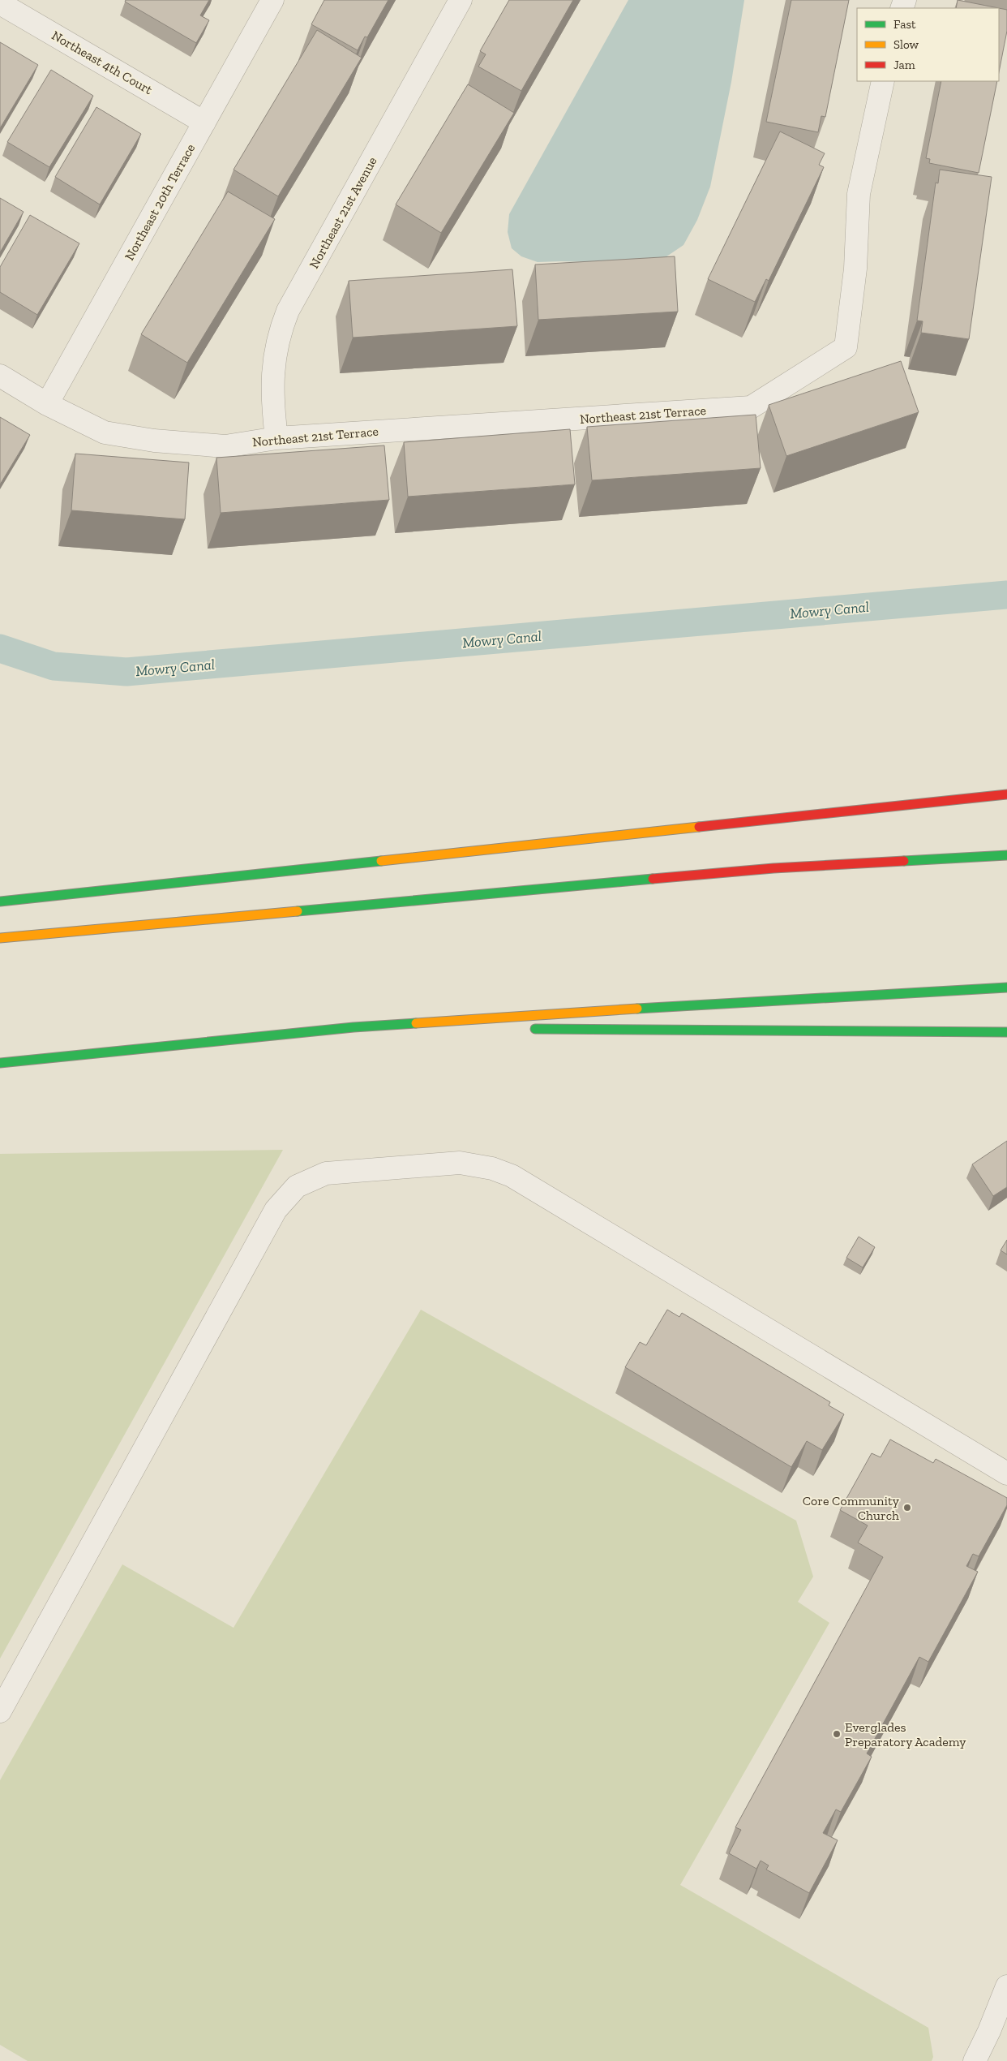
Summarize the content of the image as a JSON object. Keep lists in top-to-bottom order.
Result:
{
  "streets": {
    "street": [
      "Northeast 4th Court",
      "Northeast 20th Terrace",
      "Northeast 21st Avenue",
      "Northeast 21st Terrace"
    ]
  },
  "crossings": [
    ["Northeast 4th Court", "Northeast 20th Terrace"],
    ["Northeast 20th Terrace", "Northeast 21st Terrace"],
    ["Northeast 21st Avenue", "Northeast 21st Terrace"]
  ],
  "water": ["Mowry Canal"],
  "places": ["Core Community Church", "Everglades Preparatory Academy"],
  "legend": ["Fast", "Slow", "Jam"]
}
